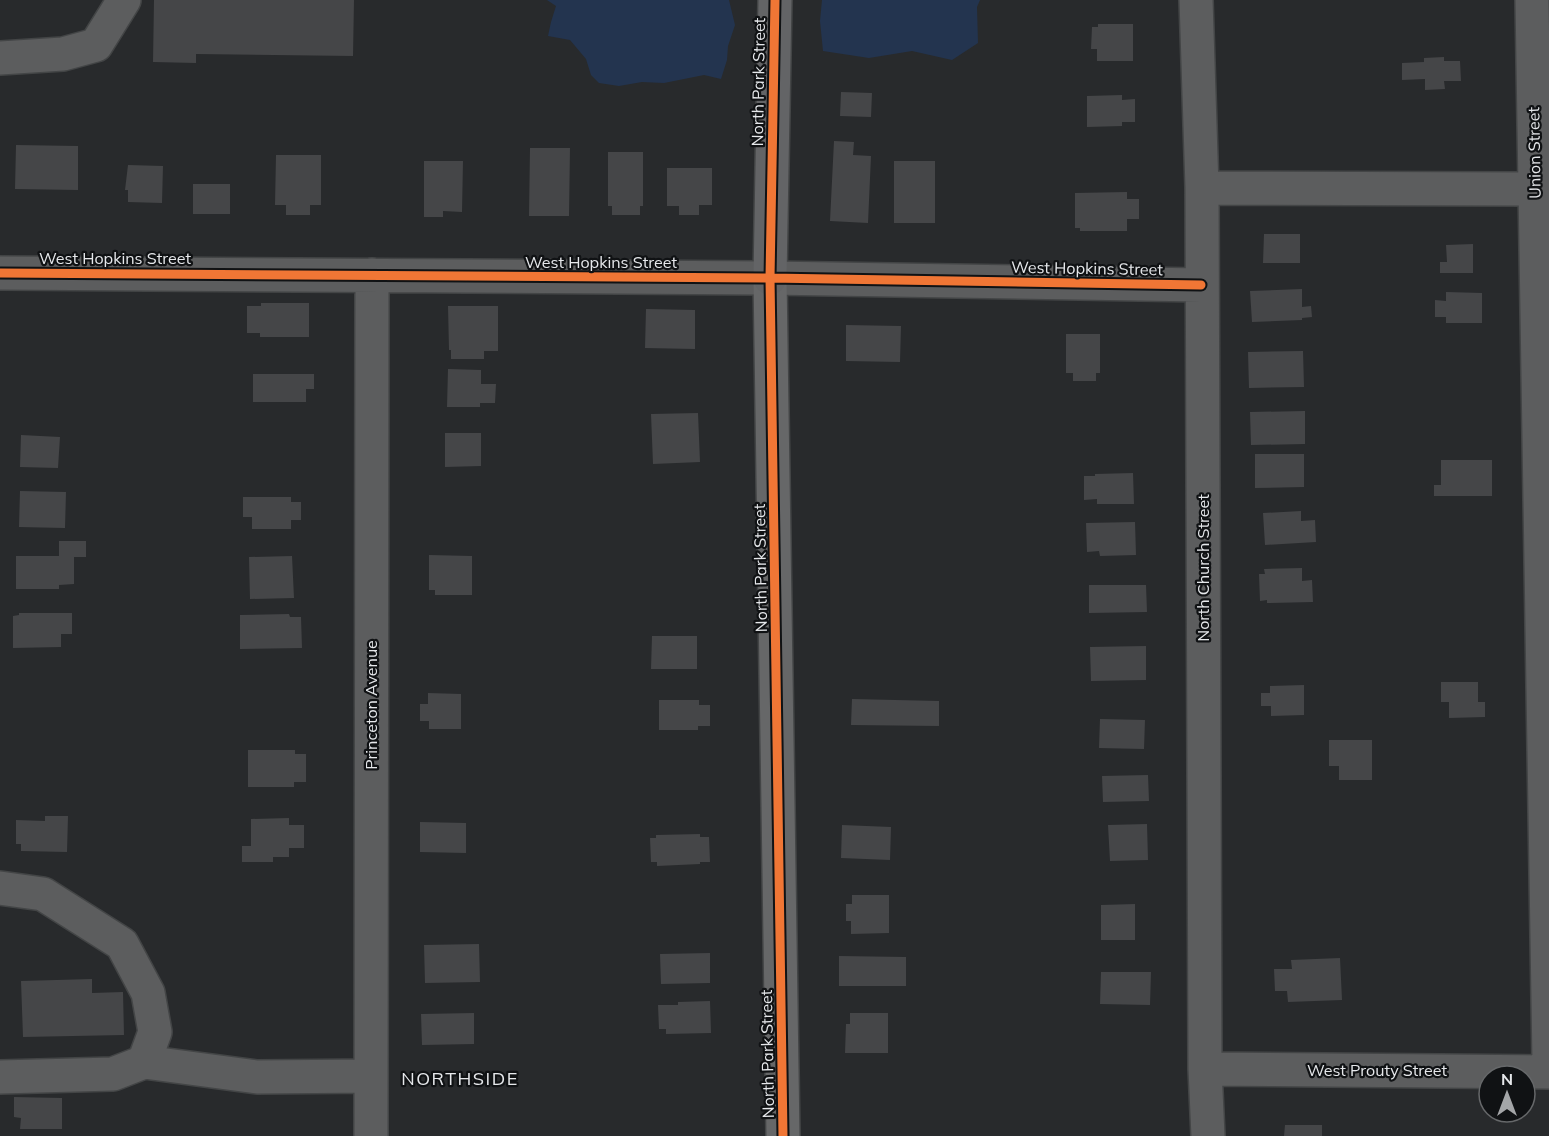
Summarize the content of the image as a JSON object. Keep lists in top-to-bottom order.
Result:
{
  "streets": {
    "highway": ["North Park Street"],
    "street": [
      "Union Street",
      "West Hopkins Street",
      "North Church Street",
      "Princeton Avenue",
      "West Prouty Street"
    ]
  },
  "crossings": [
    ["North Park Street", "West Hopkins Street"],
    ["West Hopkins Street", "North Church Street"],
    ["West Hopkins Street", "Princeton Avenue"],
    ["North Church Street", "West Prouty Street"]
  ],
  "districts": ["NORTHSIDE"],
  "north": "top"
}
